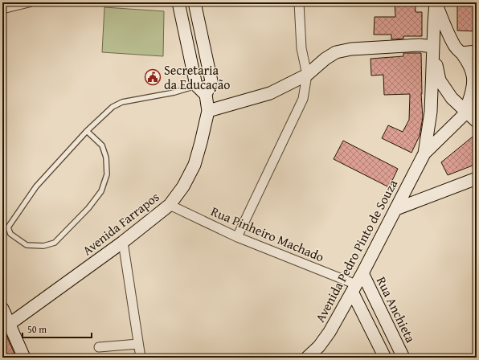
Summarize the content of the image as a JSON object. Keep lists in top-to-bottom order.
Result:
{
  "streets": {
    "street": [
      "Avenida Farrapos",
      "Rua Pinheiro Machado",
      "Avenida Pedro Pinto de Souza",
      "Rua Anchieta"
    ]
  },
  "crossings": [
    ["Avenida Farrapos", "Rua Pinheiro Machado"],
    ["Rua Pinheiro Machado", "Avenida Pedro Pinto de Souza"],
    ["Avenida Pedro Pinto de Souza", "Rua Anchieta"]
  ],
  "places": {
    "public building": ["Secretaria da Educação"]
  },
  "scale_bar": "50 m"
}
